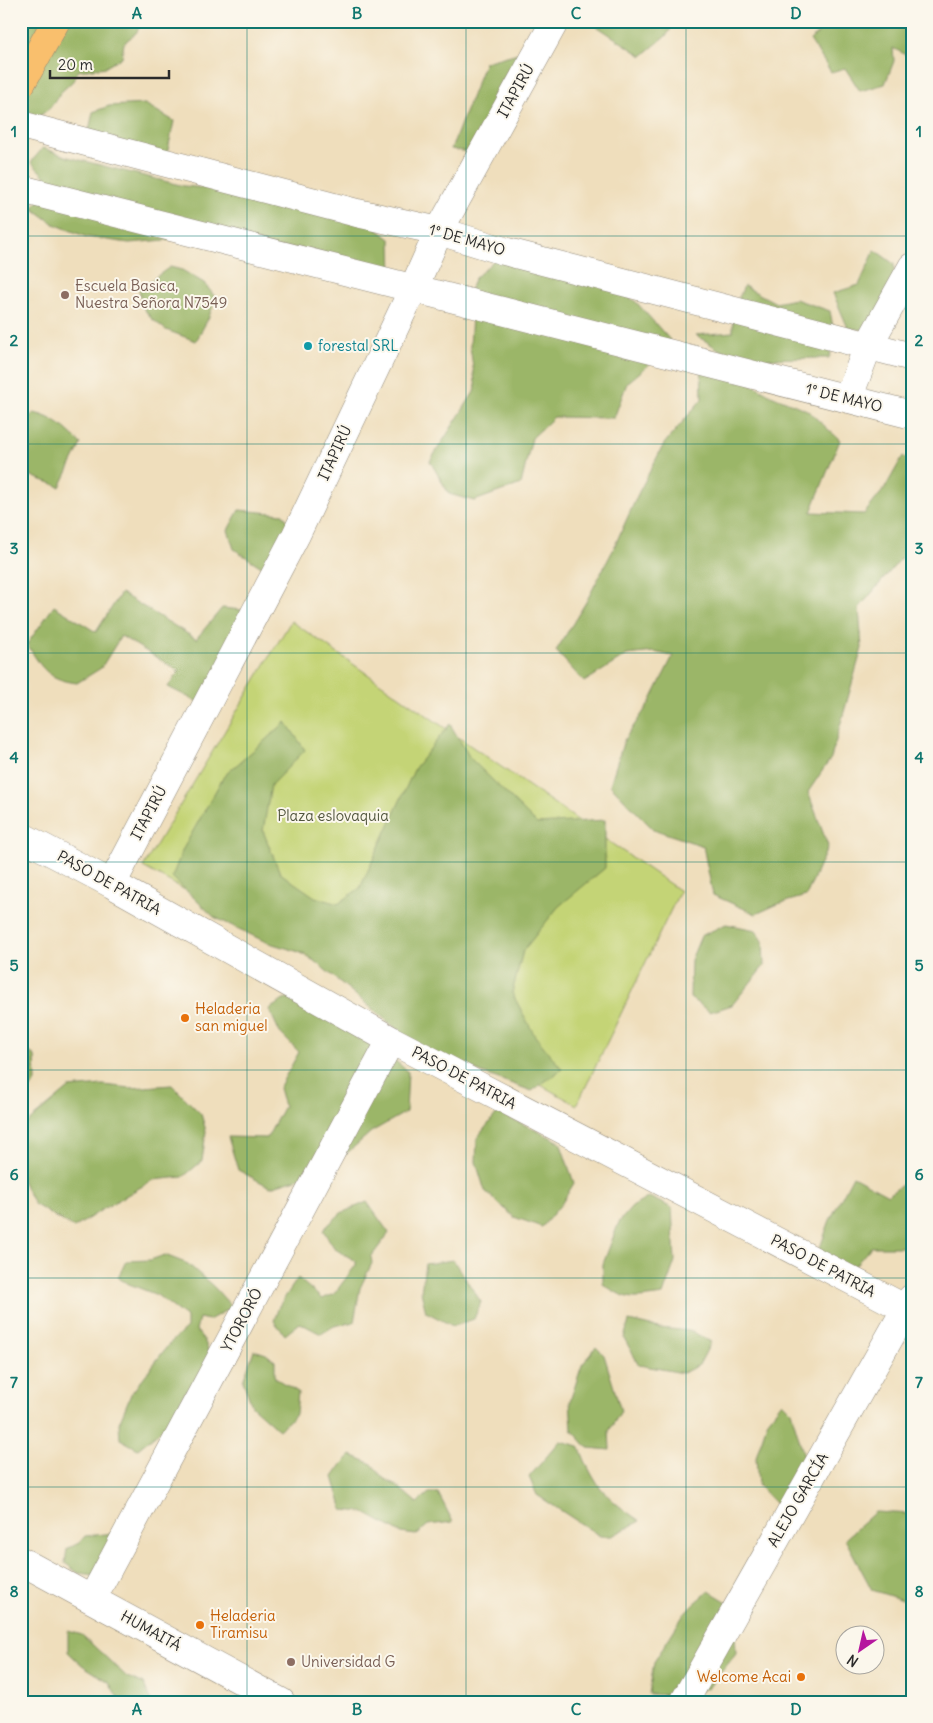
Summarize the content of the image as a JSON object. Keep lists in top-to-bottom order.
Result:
{
  "streets": {
    "street": [
      "ITAPIRÚ",
      "1° DE MAYO",
      "PASO DE PATRIA",
      "YTORORÓ",
      "ALEJO GARCÍA",
      "HUMAITÁ"
    ]
  },
  "crossings": [
    ["ITAPIRÚ", "1° DE MAYO"],
    ["ITAPIRÚ", "PASO DE PATRIA"],
    ["PASO DE PATRIA", "YTORORÓ"],
    ["PASO DE PATRIA", "ALEJO GARCÍA"],
    ["YTORORÓ", "HUMAITÁ"]
  ],
  "parks": ["Plaza eslovaquia"],
  "places": [
    "Escuela Basica, Nuestra Señora N7549",
    "forestal SRL",
    "Heladeria san miguel",
    "Heladeria Tiramisu",
    "Universidad G",
    "Welcome Acai"
  ],
  "scale_bar": "20 m",
  "north": "bottom left",
  "grid": {
    "columns": [
      "A",
      "B",
      "C",
      "D"
    ],
    "rows": [
      "1",
      "2",
      "3",
      "4",
      "5",
      "6",
      "7",
      "8"
    ]
  }
}
